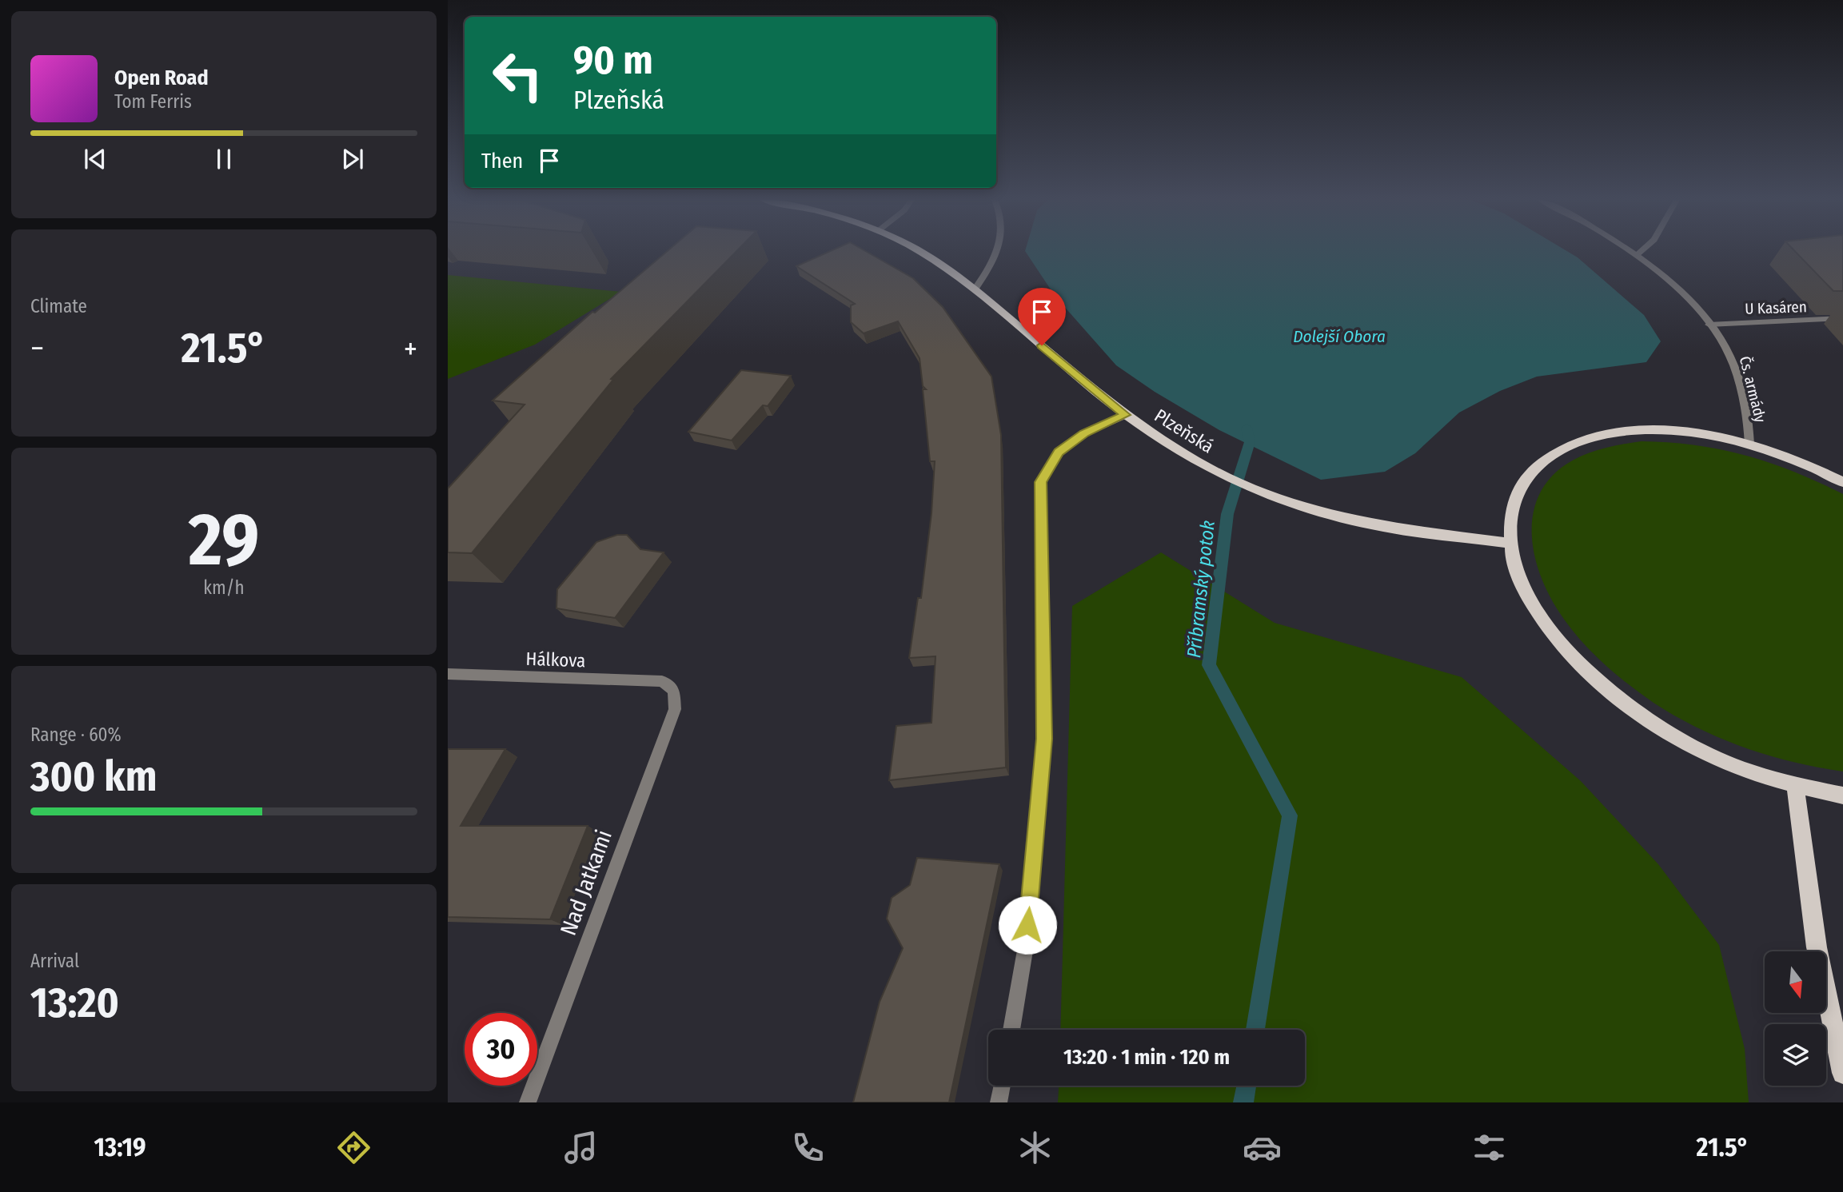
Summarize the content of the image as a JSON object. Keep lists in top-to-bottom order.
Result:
{
  "streets": {
    "main road": ["Plzeňská"],
    "street": [
      "U Kasáren",
      "Čs. armády",
      "Hálkova",
      "Nad Jatkami"
    ]
  },
  "crossings": [
    ["U Kasáren", "Čs. armády"],
    ["Hálkova", "Nad Jatkami"]
  ],
  "water": ["Dolejší Obora", "Příbramský potok"],
  "north": "bottom",
  "page": {
    "turn": ["90 m", "Plzeňská"],
    "song": ["Open Road", "Tom Ferris"],
    "then": "Then",
    "tile": [
      "Climate",
      ["29", "km/h"],
      ["Range · 60%", "300 km"],
      ["Arrival", "13:20"]
    ],
    "heat": ["−", "21.5°", "+"],
    "limit": "30",
    "trip": "13:20 · 1 min · 120 m",
    "tabs": ["13:19", "21.5°"]
  }
}
